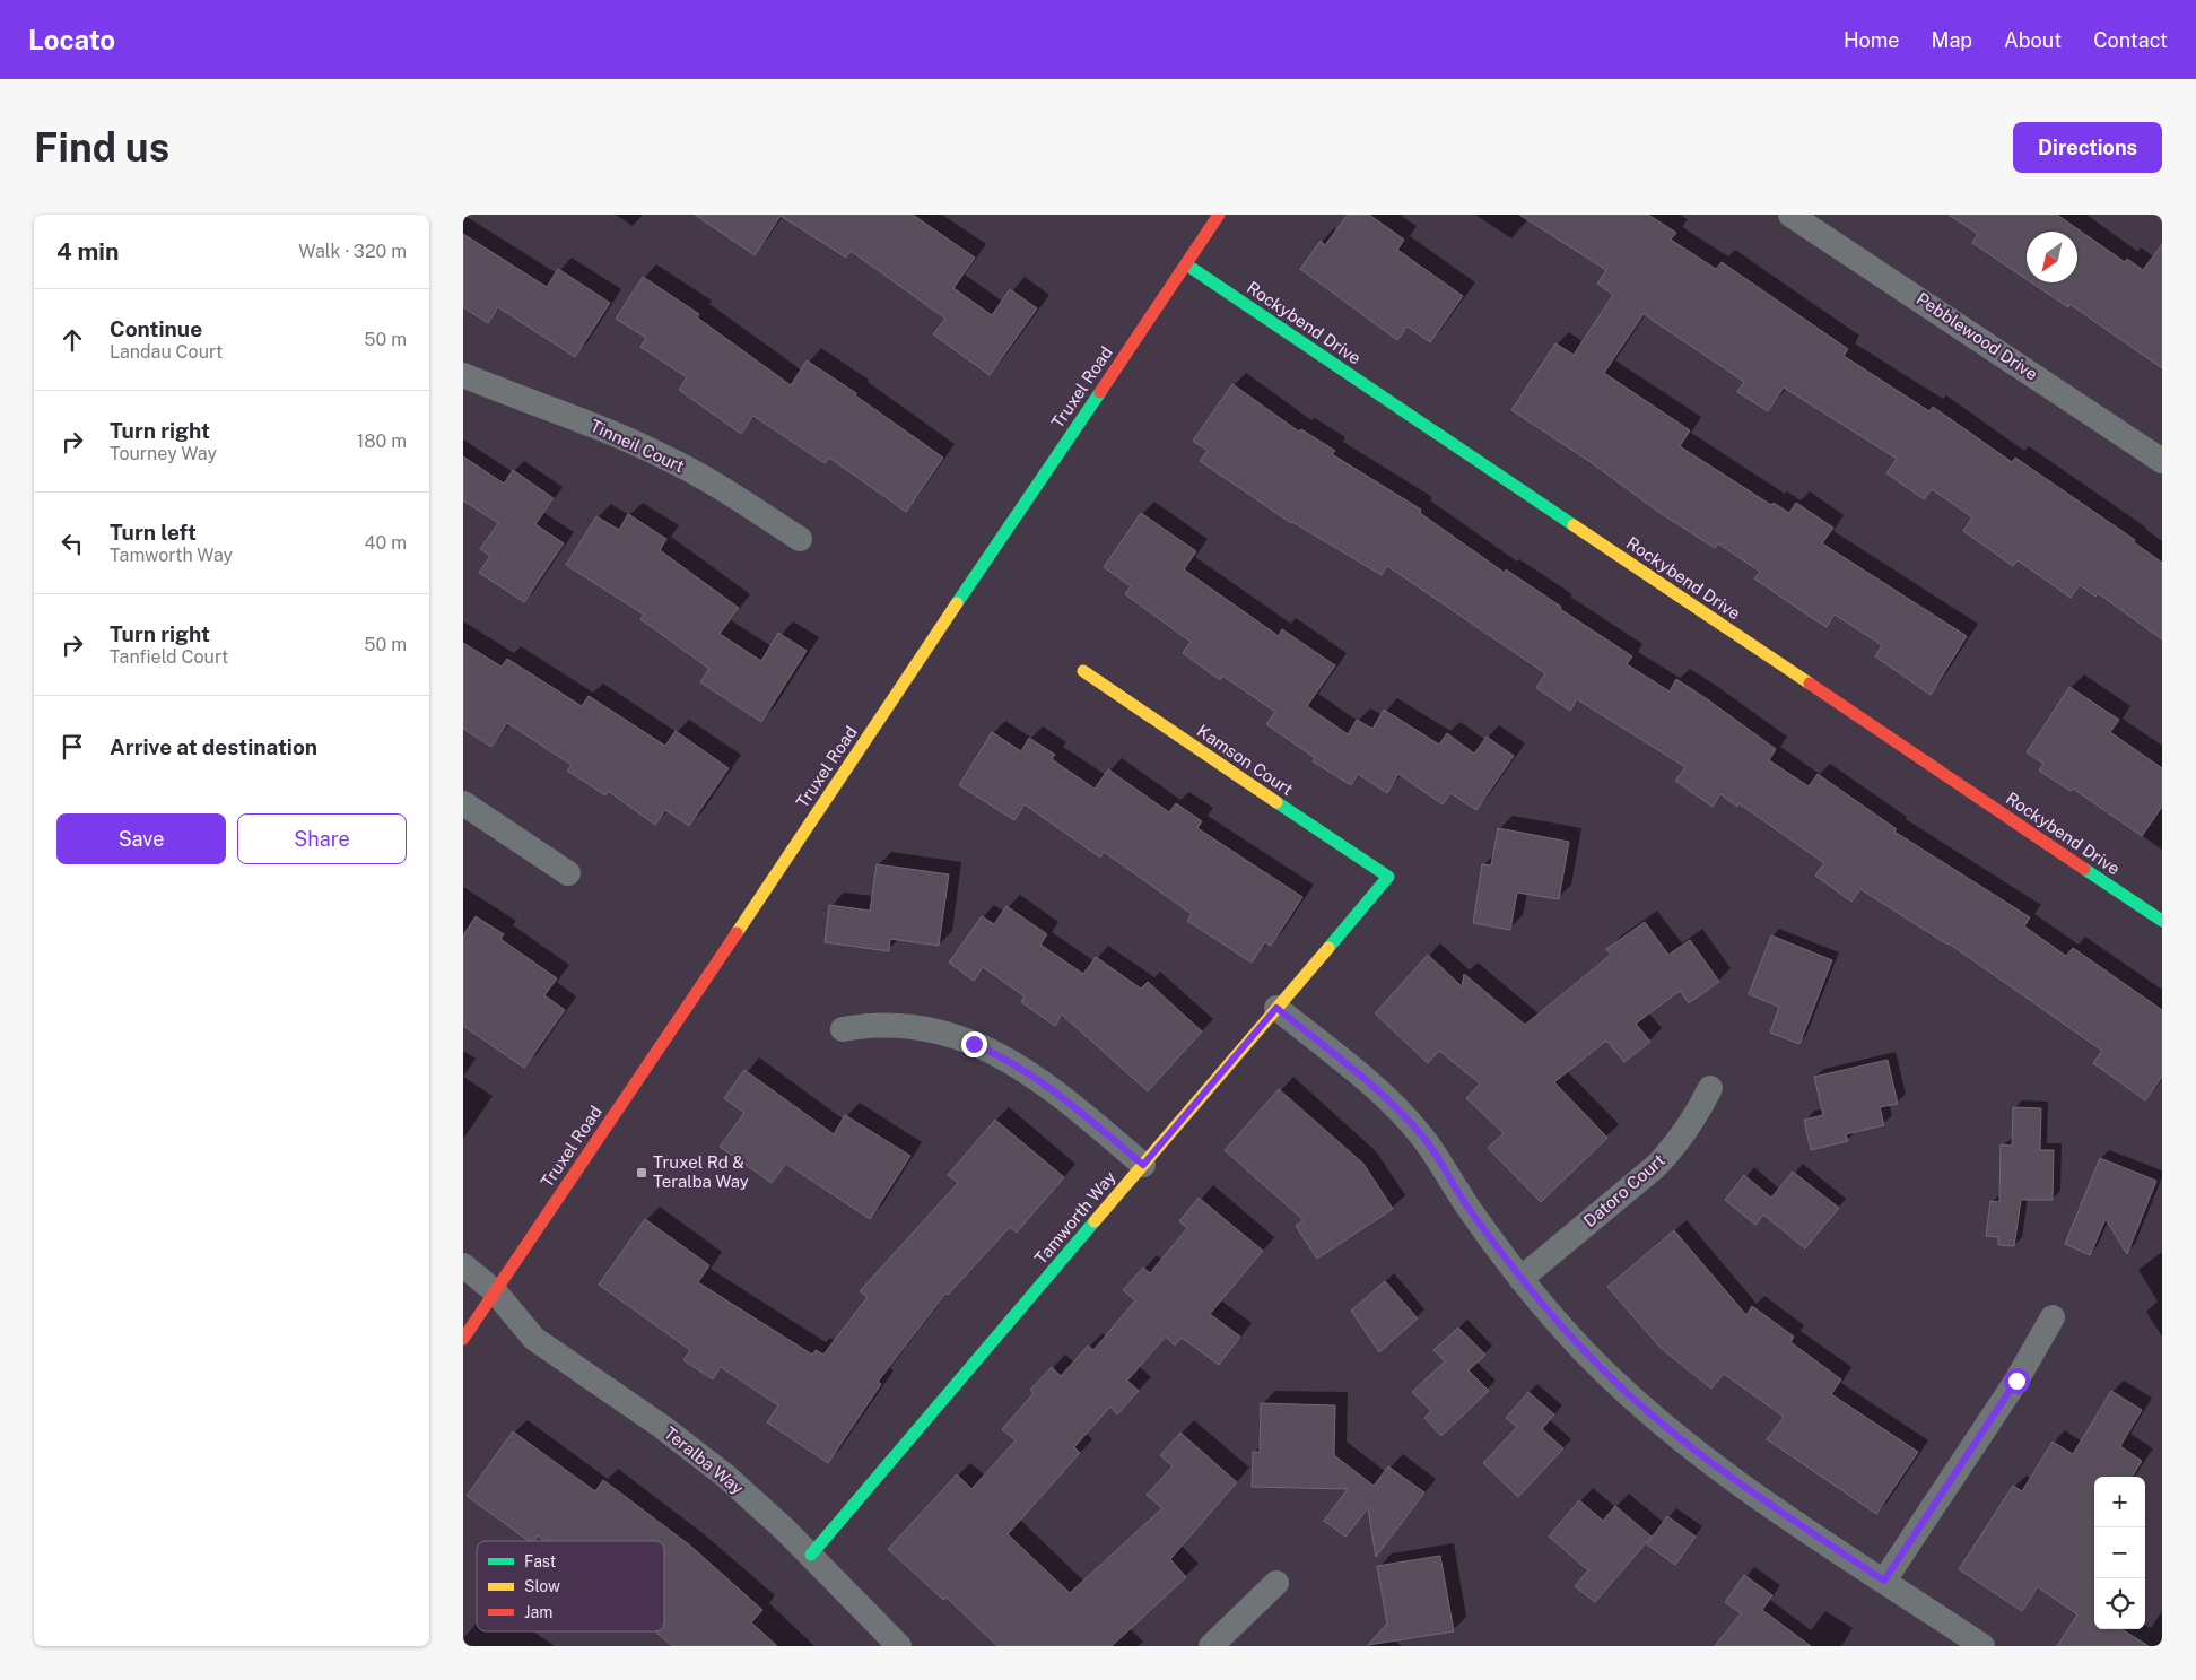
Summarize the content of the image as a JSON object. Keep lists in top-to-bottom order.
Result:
{
  "streets": {
    "street": [
      "Rockybend Drive",
      "Pebblewood Drive",
      "Truxel Road",
      "Tinneil Court",
      "Kamson Court",
      "Datoro Court",
      "Tamworth Way",
      "Teralba Way"
    ]
  },
  "crossings": [
    ["Rockybend Drive", "Truxel Road"],
    ["Truxel Road", "Teralba Way"],
    ["Kamson Court", "Tamworth Way"],
    ["Tamworth Way", "Teralba Way"]
  ],
  "places": {
    "transit": ["Truxel Rd & Teralba Way"]
  },
  "legend": ["Fast", "Slow", "Jam"],
  "north": "bottom left",
  "page": {
    "header": "Locato",
    "nav": [
      "Home",
      "Map",
      "About",
      "Contact"
    ],
    "buttons": [
      "Directions",
      ["Save", "Share"]
    ],
    "title": "Find us",
    "heading": ["4 min", "Walk · 320 m"],
    "list": [
      ["Continue", "Landau Court", "50 m"],
      ["Turn right", "Tourney Way", "180 m"],
      ["Turn left", "Tamworth Way", "40 m"],
      ["Turn right", "Tanfield Court", "50 m"],
      "Arrive at destination"
    ],
    "map_buttons": ["+", "−"]
  }
}
